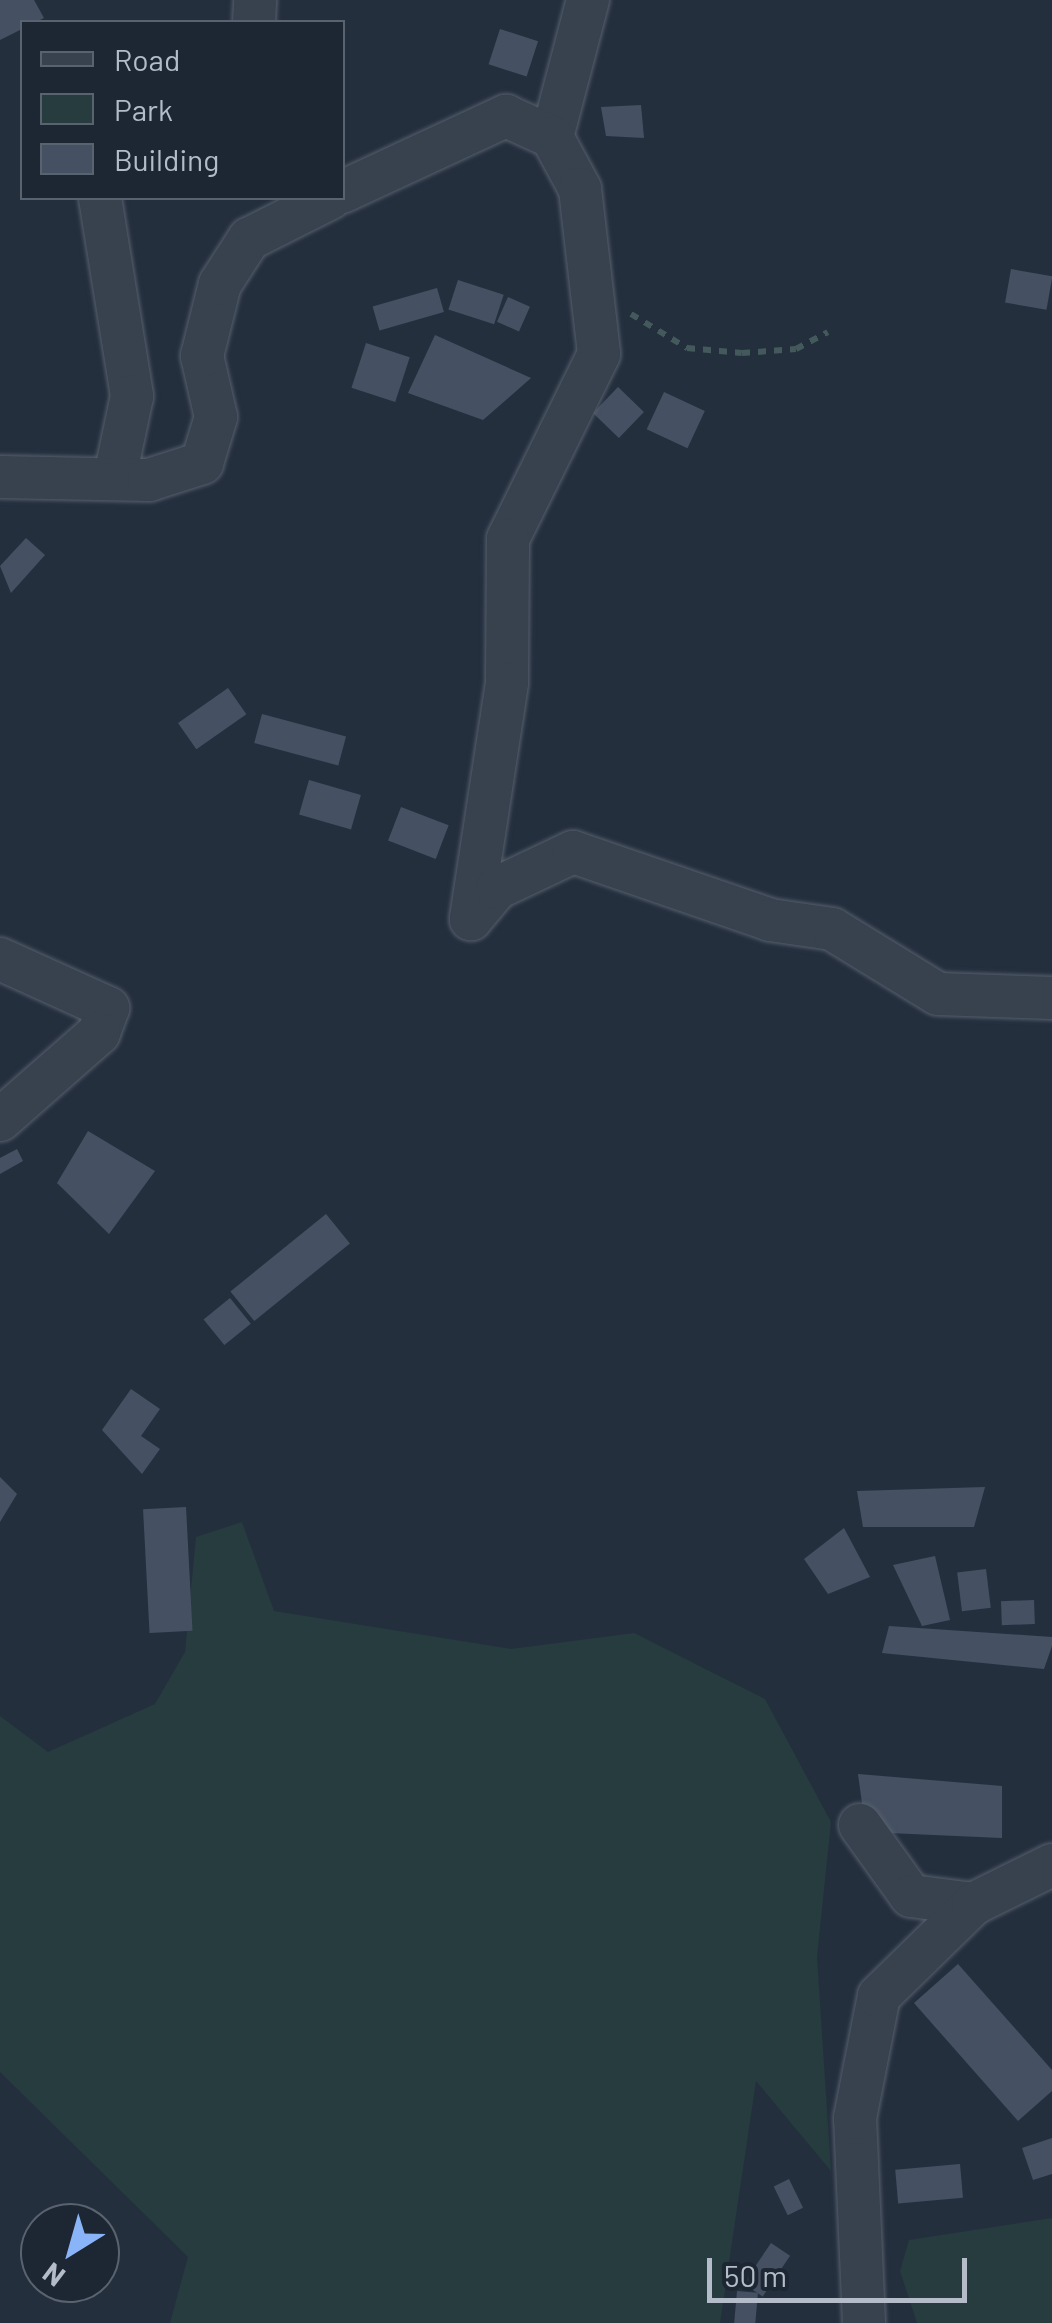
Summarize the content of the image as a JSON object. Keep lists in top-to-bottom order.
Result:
{
  "legend": ["Road", "Park", "Building"],
  "scale_bar": "50 m",
  "north": "bottom left"
}
